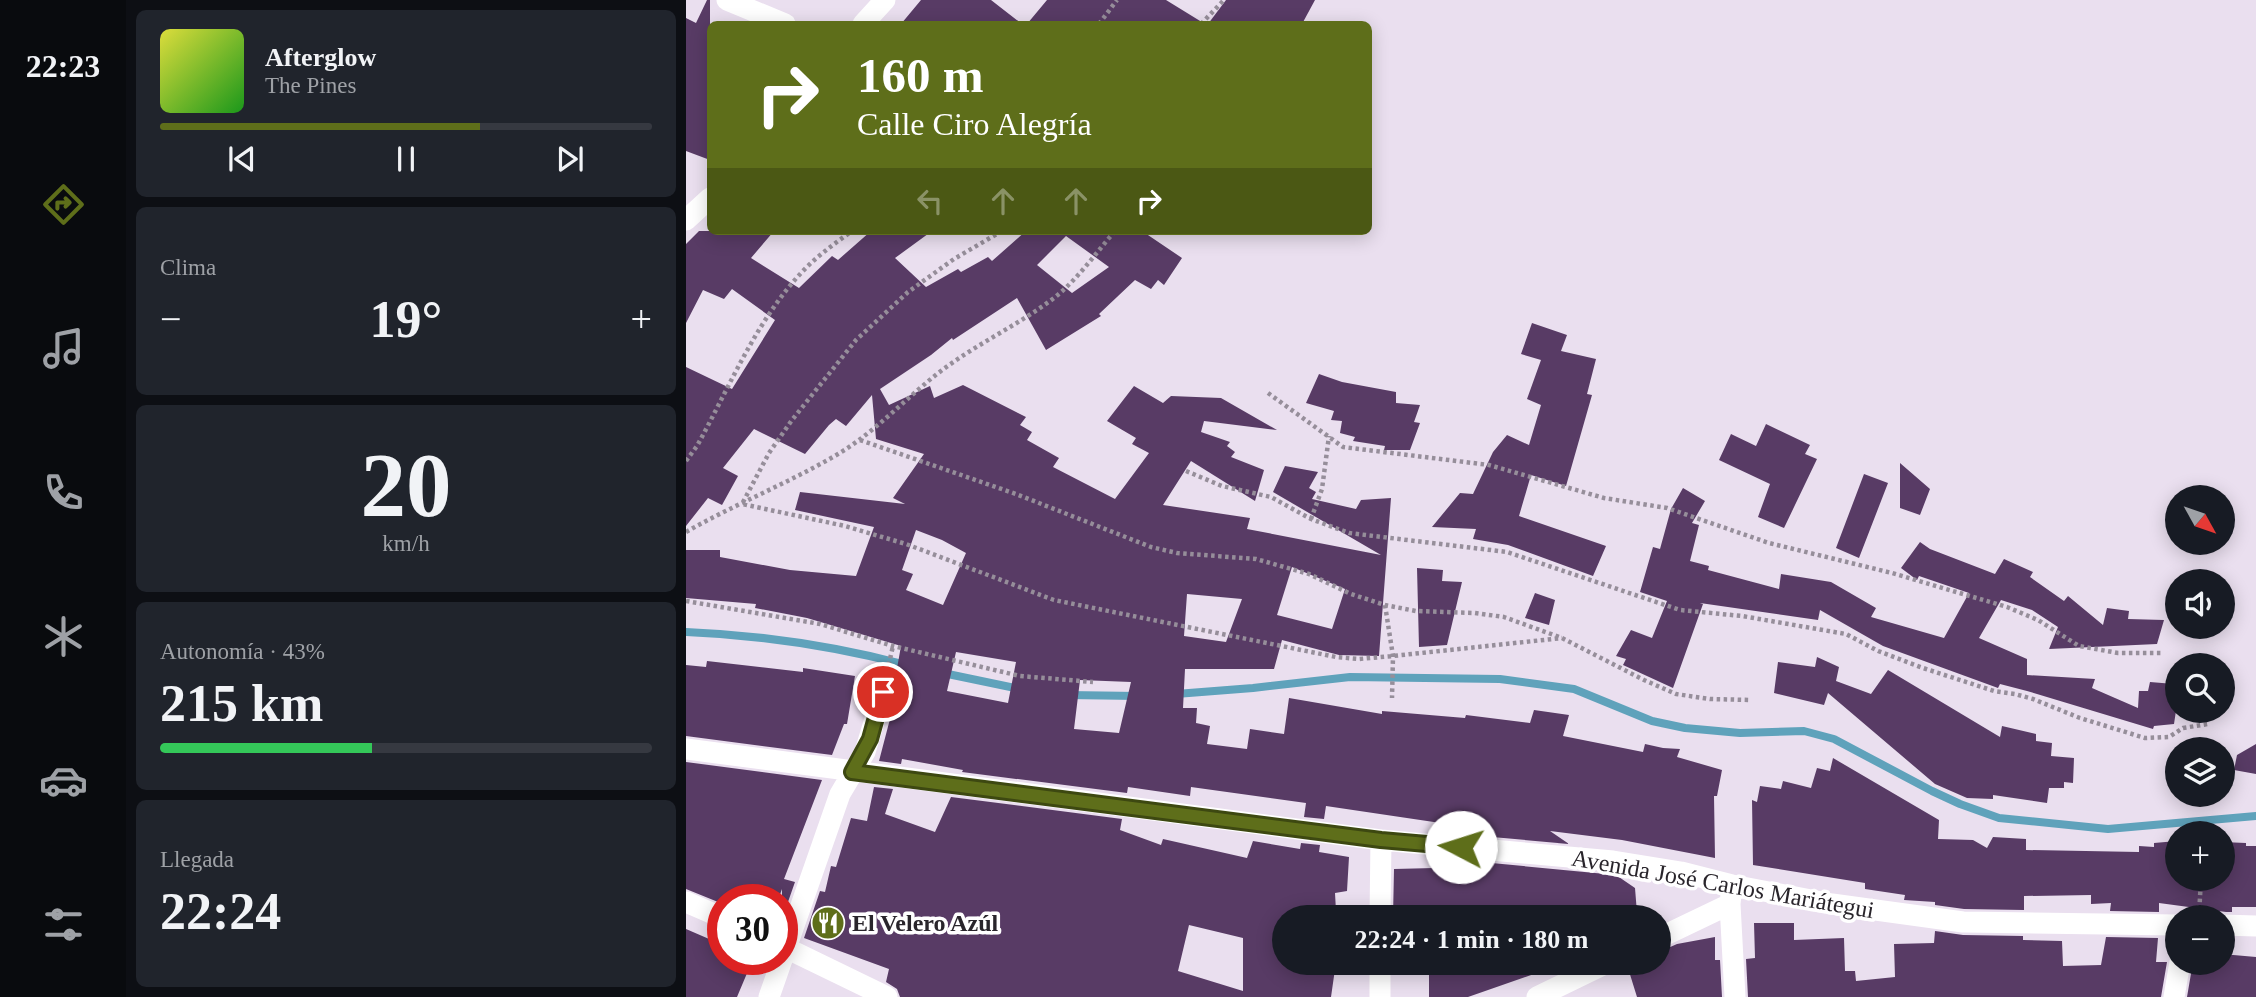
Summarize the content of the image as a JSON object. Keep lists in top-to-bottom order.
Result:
{
  "streets": {
    "street": ["Avenida José Carlos Mariátegui"]
  },
  "places": {
    "restaurant": ["El Velero Azúl"]
  },
  "north": "bottom right",
  "page": {
    "tabs": "22:23",
    "turn": ["160 m", "Calle Ciro Alegría"],
    "song": ["Afterglow", "The Pines"],
    "tile": [
      "Clima",
      ["20", "km/h"],
      ["Autonomía · 43%", "215 km"],
      ["Llegada", "22:24"]
    ],
    "heat": ["−", "19°", "+"],
    "map_buttons": ["+", "−"],
    "limit": "30",
    "trip": "22:24 · 1 min · 180 m"
  }
}
